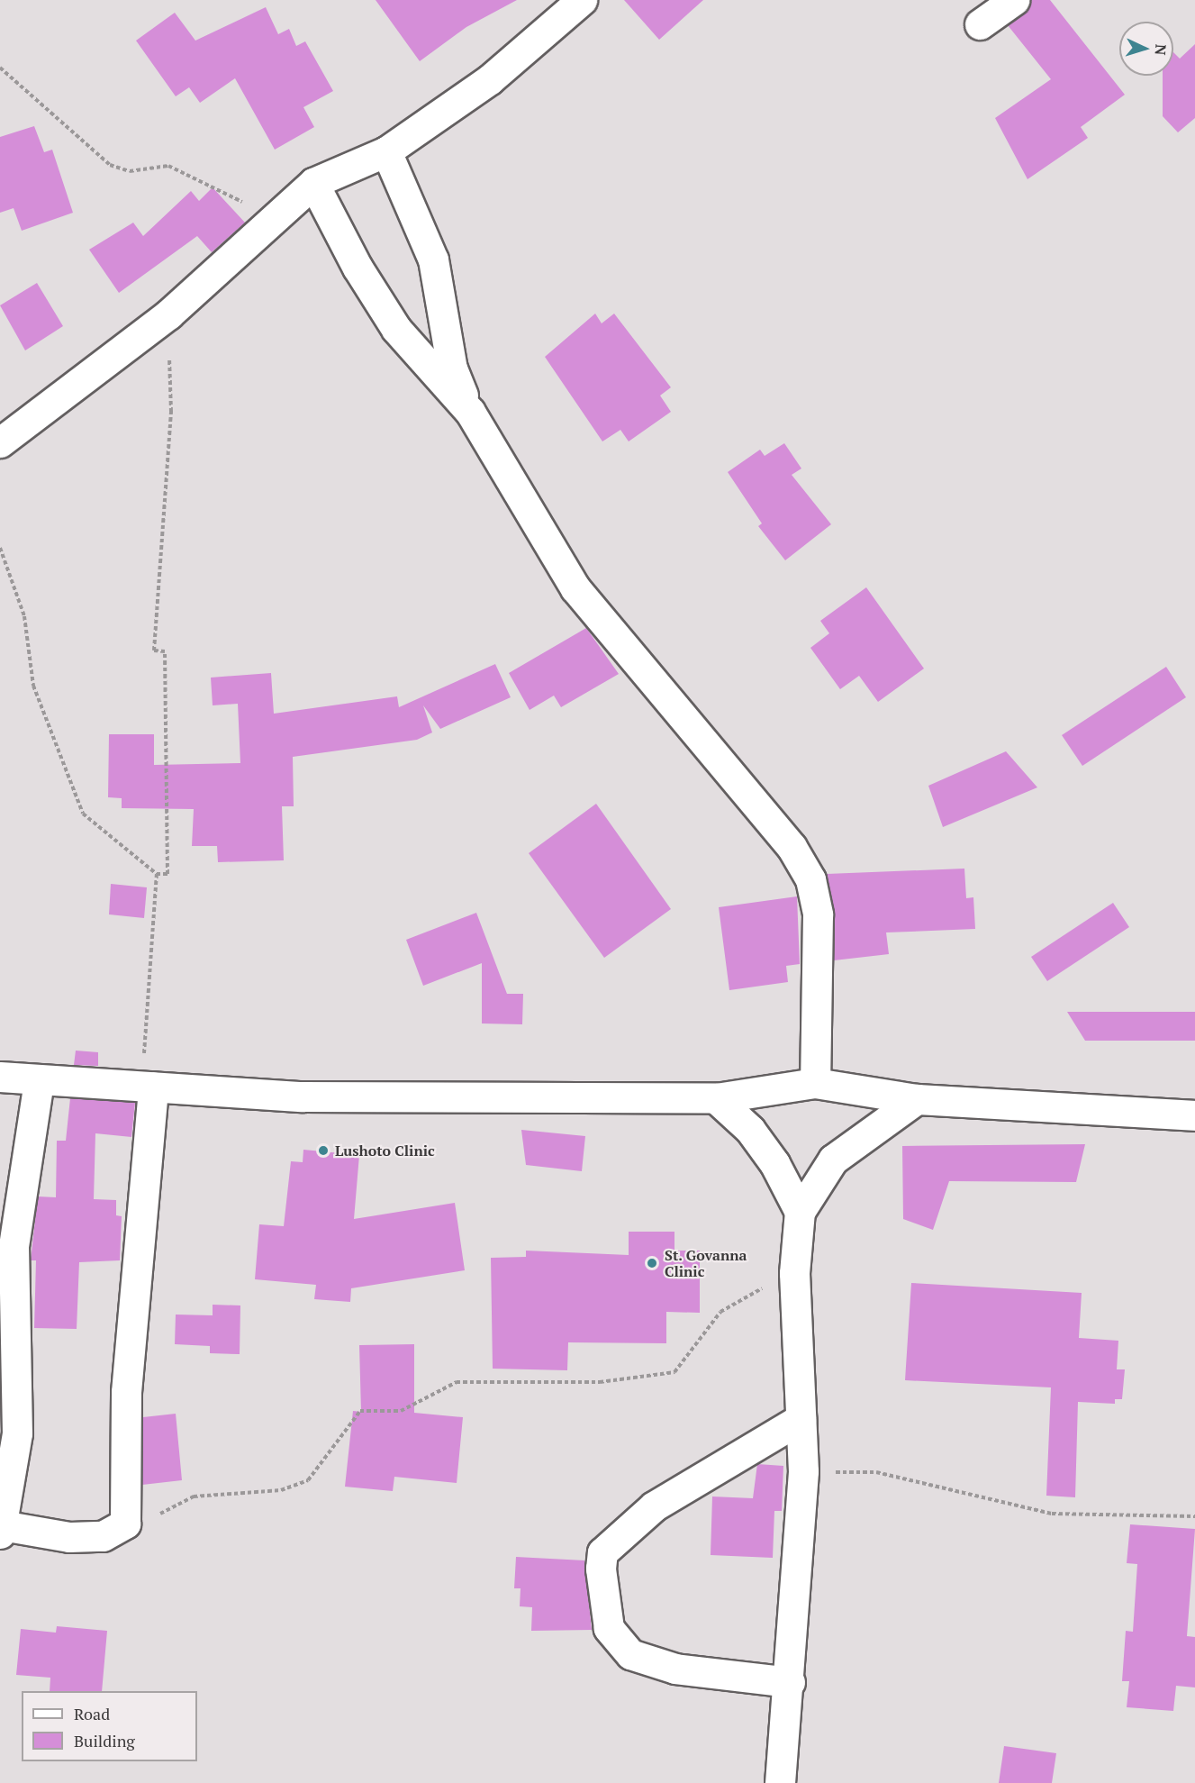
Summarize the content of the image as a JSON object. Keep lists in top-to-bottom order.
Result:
{
  "places": ["Lushoto Clinic", "St. Govanna Clinic"],
  "legend": ["Road", "Building"],
  "north": "right"
}
